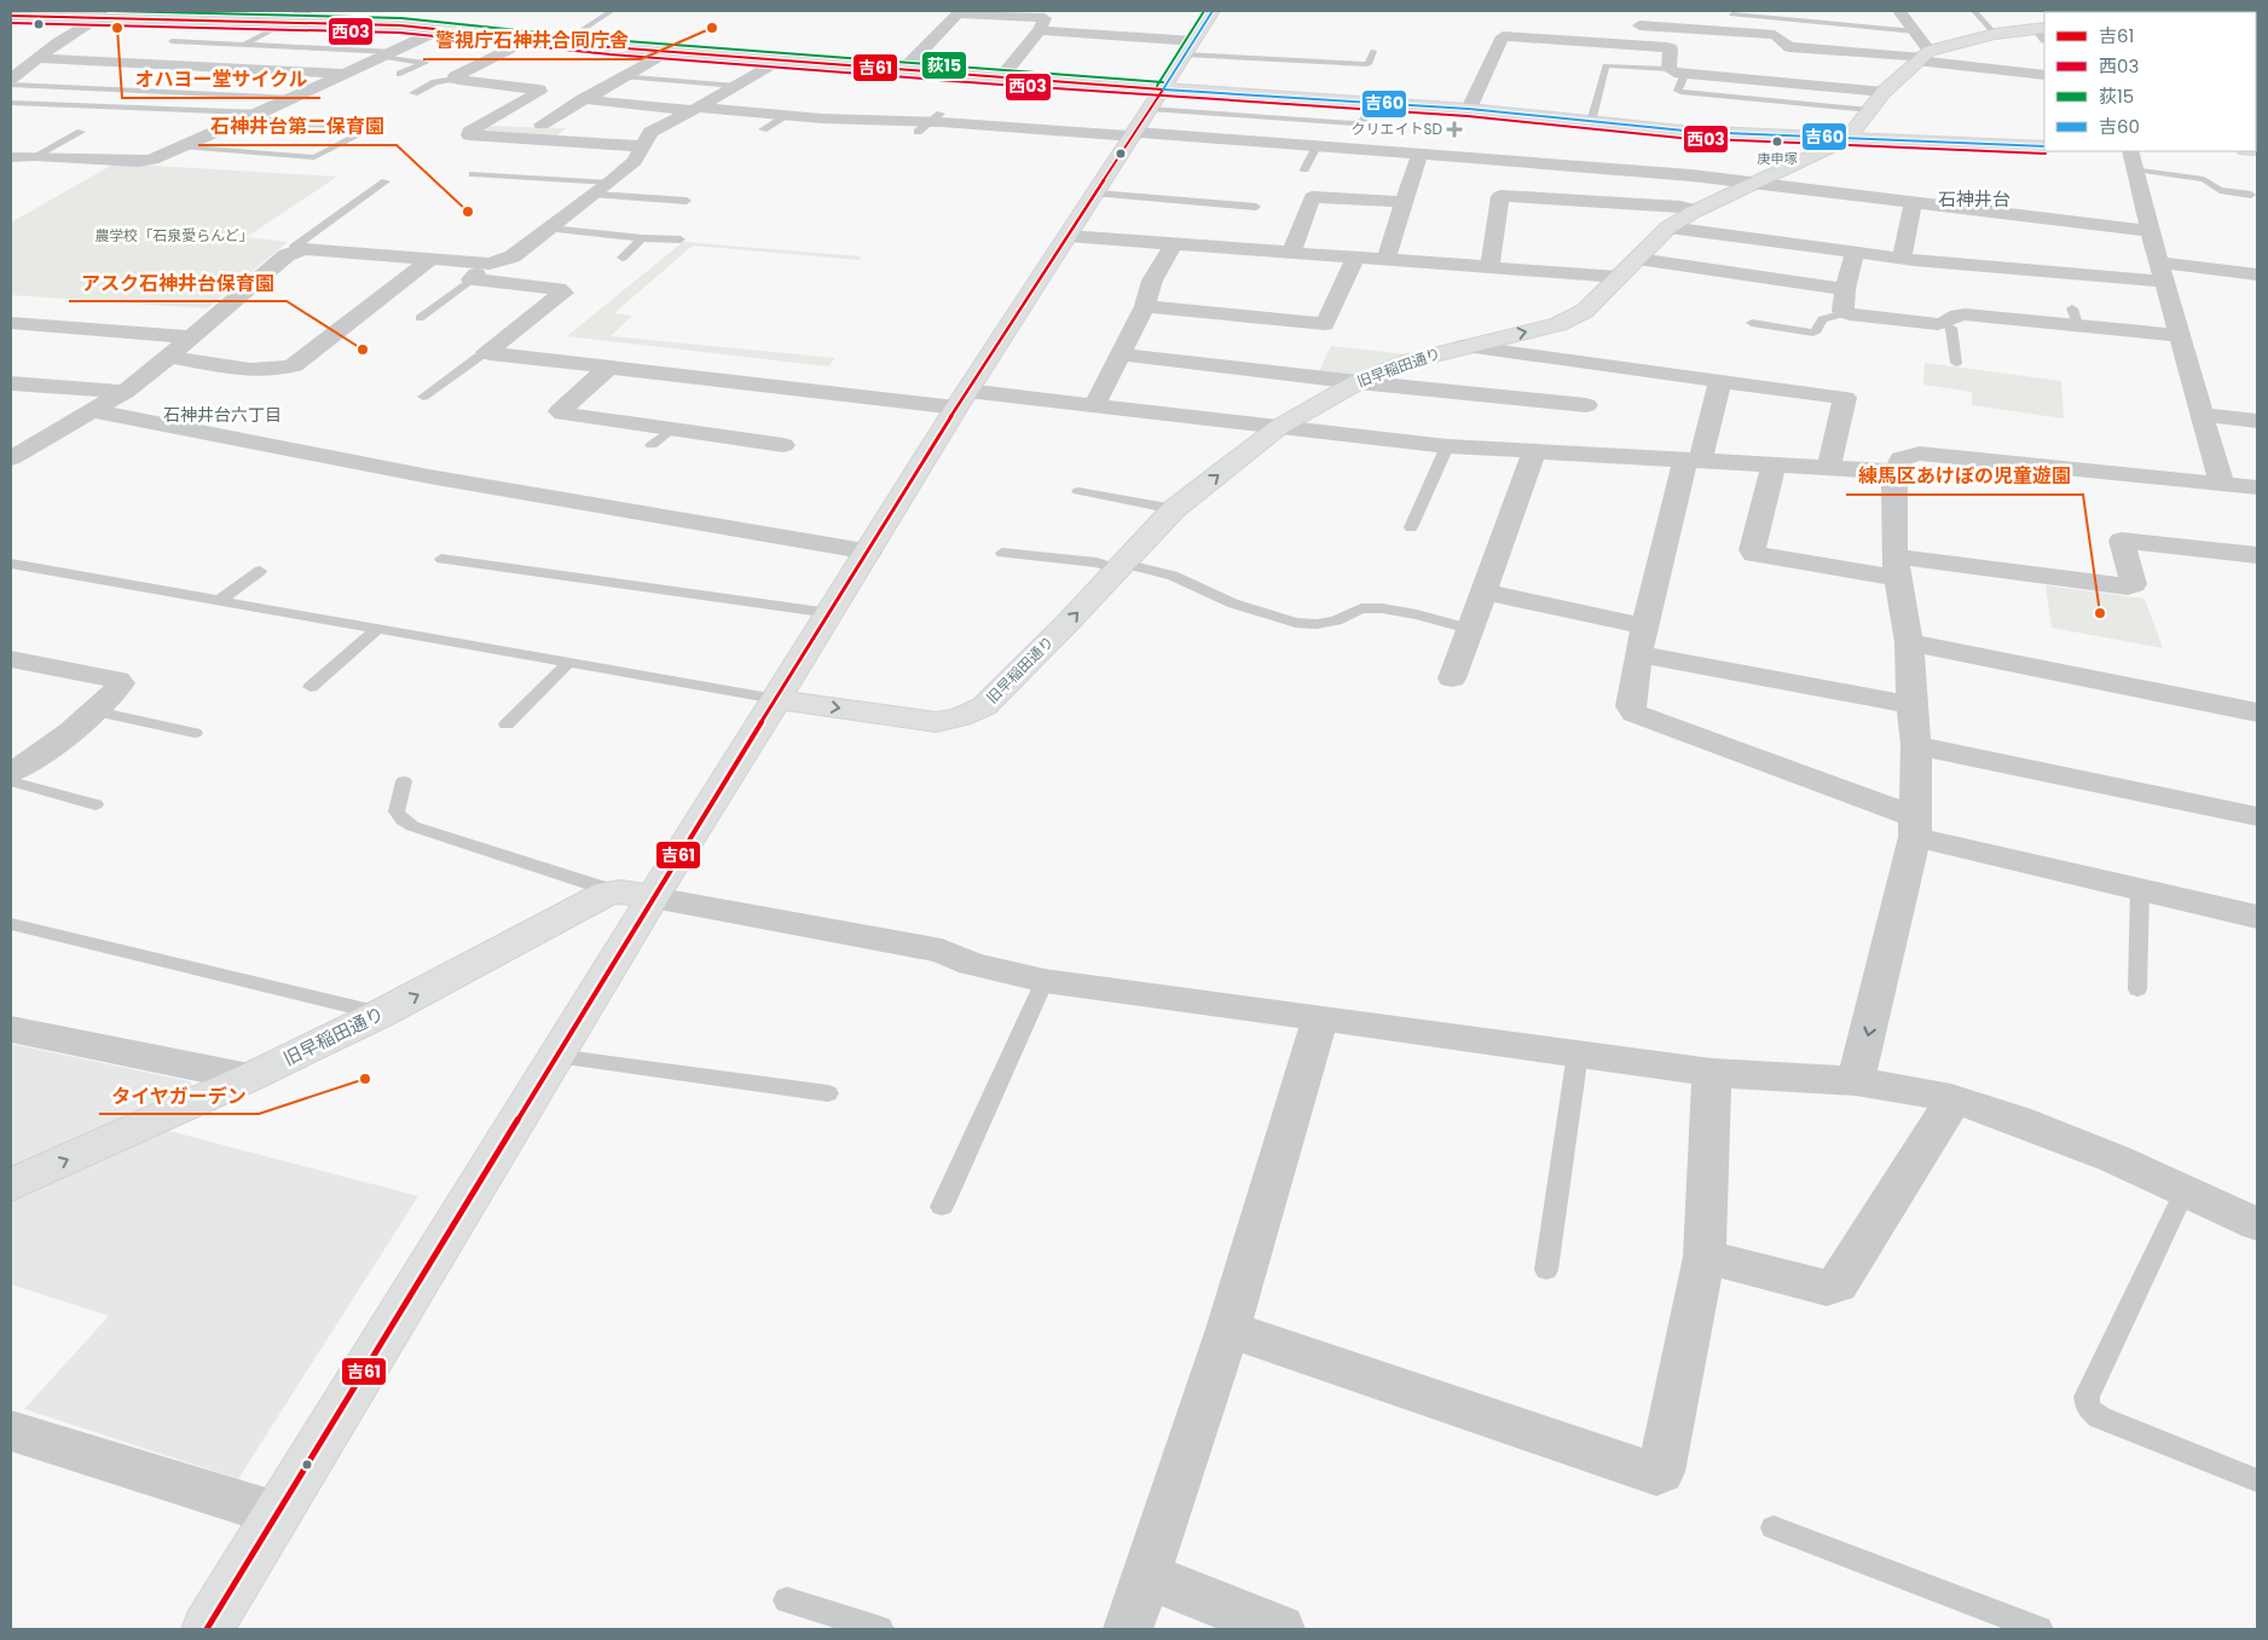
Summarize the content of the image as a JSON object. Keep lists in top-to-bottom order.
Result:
{
  "streets": {
    "main road": ["旧早稲田通り"]
  },
  "one_way": ["旧早稲田通り"],
  "districts": ["石神井台", "石神井台六丁目"],
  "parks": ["農学校「石泉愛らんど」"],
  "places": {
    "other": [
      "オハヨー堂サイクル",
      "警視庁石神井合同庁舎",
      "庚申塚",
      "石神井台第二保育園",
      "アスク石神井台保育園",
      "練馬区あけぼの児童遊園",
      "タイヤガーデン"
    ],
    "health": ["クリエイトSD"]
  },
  "lines": [
    "transit line 荻15",
    "transit line 吉60",
    "transit line 吉61",
    "transit line 西03"
  ],
  "legend": [
    "吉61",
    "西03",
    "荻15",
    "吉60"
  ]
}
